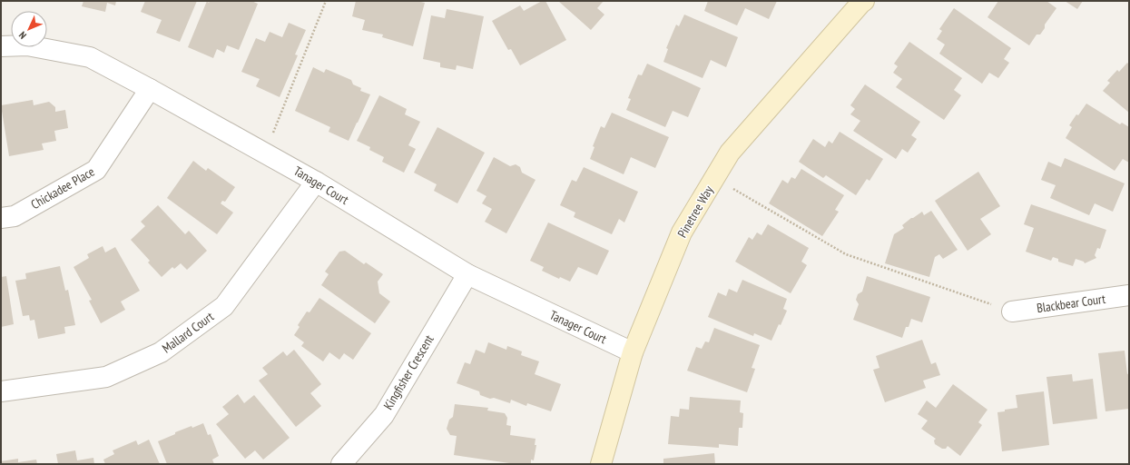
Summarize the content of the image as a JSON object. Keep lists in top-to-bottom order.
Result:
{
  "streets": {
    "street": [
      "Tanager Court",
      "Chickadee Place",
      "Pinetree Way",
      "Blackbear Court",
      "Mallard Court",
      "Kingfisher Crescent"
    ]
  },
  "crossings": [
    ["Tanager Court", "Chickadee Place"],
    ["Tanager Court", "Pinetree Way"],
    ["Tanager Court", "Mallard Court"],
    ["Tanager Court", "Kingfisher Crescent"]
  ],
  "north": "bottom left"
}
